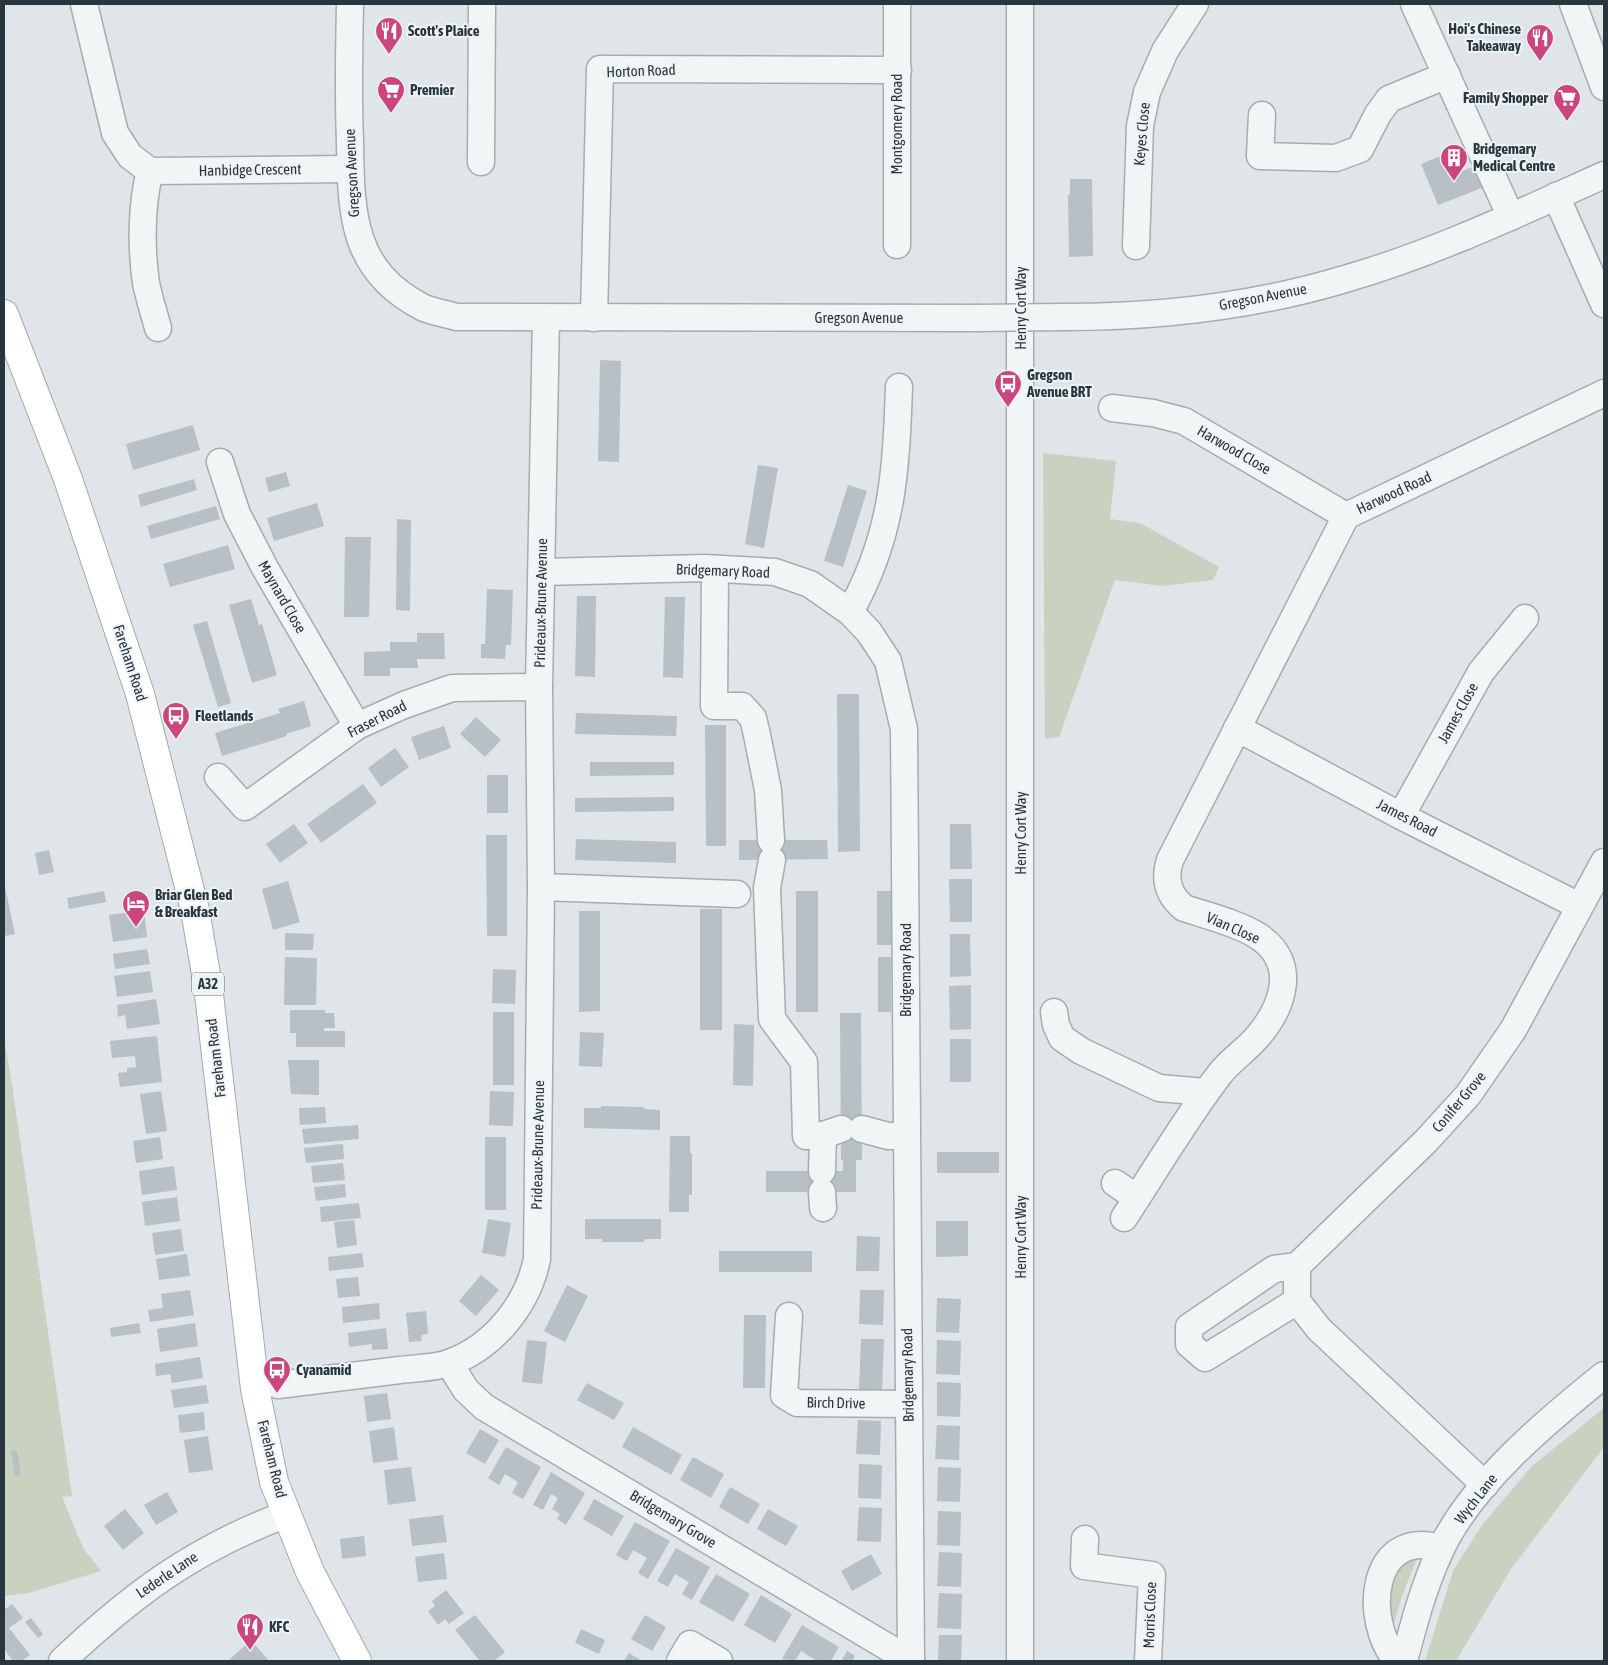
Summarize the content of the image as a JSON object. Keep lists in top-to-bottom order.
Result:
{
  "streets": {
    "main road": ["Fareham Road", "A32"],
    "street": [
      "Horton Road",
      "Montgomery Road",
      "Keyes Close",
      "Hanbidge Crescent",
      "Gregson Avenue",
      "Henry Cort Way",
      "Harwood Close",
      "Harwood Road",
      "Bridgemary Road",
      "Maynard Close",
      "Prideaux-Brune Avenue",
      "James Close",
      "Fraser Road",
      "James Road",
      "Vian Close",
      "Conifer Grove",
      "Birch Drive",
      "Wych Lane",
      "Bridgemary Grove",
      "Lederle Lane",
      "Morris Close"
    ]
  },
  "crossings": [
    ["Horton Road", "Montgomery Road"],
    ["Horton Road", "Gregson Avenue"],
    ["Hanbidge Crescent", "Gregson Avenue"],
    ["Gregson Avenue", "Prideaux-Brune Avenue"],
    ["Harwood Close", "Harwood Road"],
    ["Harwood Road", "James Road"],
    ["Harwood Road", "Vian Close"],
    ["Bridgemary Road", "Prideaux-Brune Avenue"],
    ["Bridgemary Road", "Birch Drive"],
    ["Bridgemary Road", "Bridgemary Grove"],
    ["Maynard Close", "Fraser Road"],
    ["Prideaux-Brune Avenue", "Fraser Road"],
    ["Prideaux-Brune Avenue", "Bridgemary Grove"],
    ["Fareham Road", "Lederle Lane"],
    ["James Close", "James Road"],
    ["James Road", "Vian Close"],
    ["James Road", "Conifer Grove"]
  ],
  "places": {
    "restaurant": ["Scott's Plaice", "Hoi's Chinese Takeaway", "KFC"],
    "supermarket": ["Premier", "Family Shopper"],
    "building": ["Bridgemary Medical Centre"],
    "bus stop": ["Gregson Avenue BRT", "Fleetlands", "Cyanamid"],
    "hotel": ["Briar Glen Bed & Breakfast"]
  }
}
